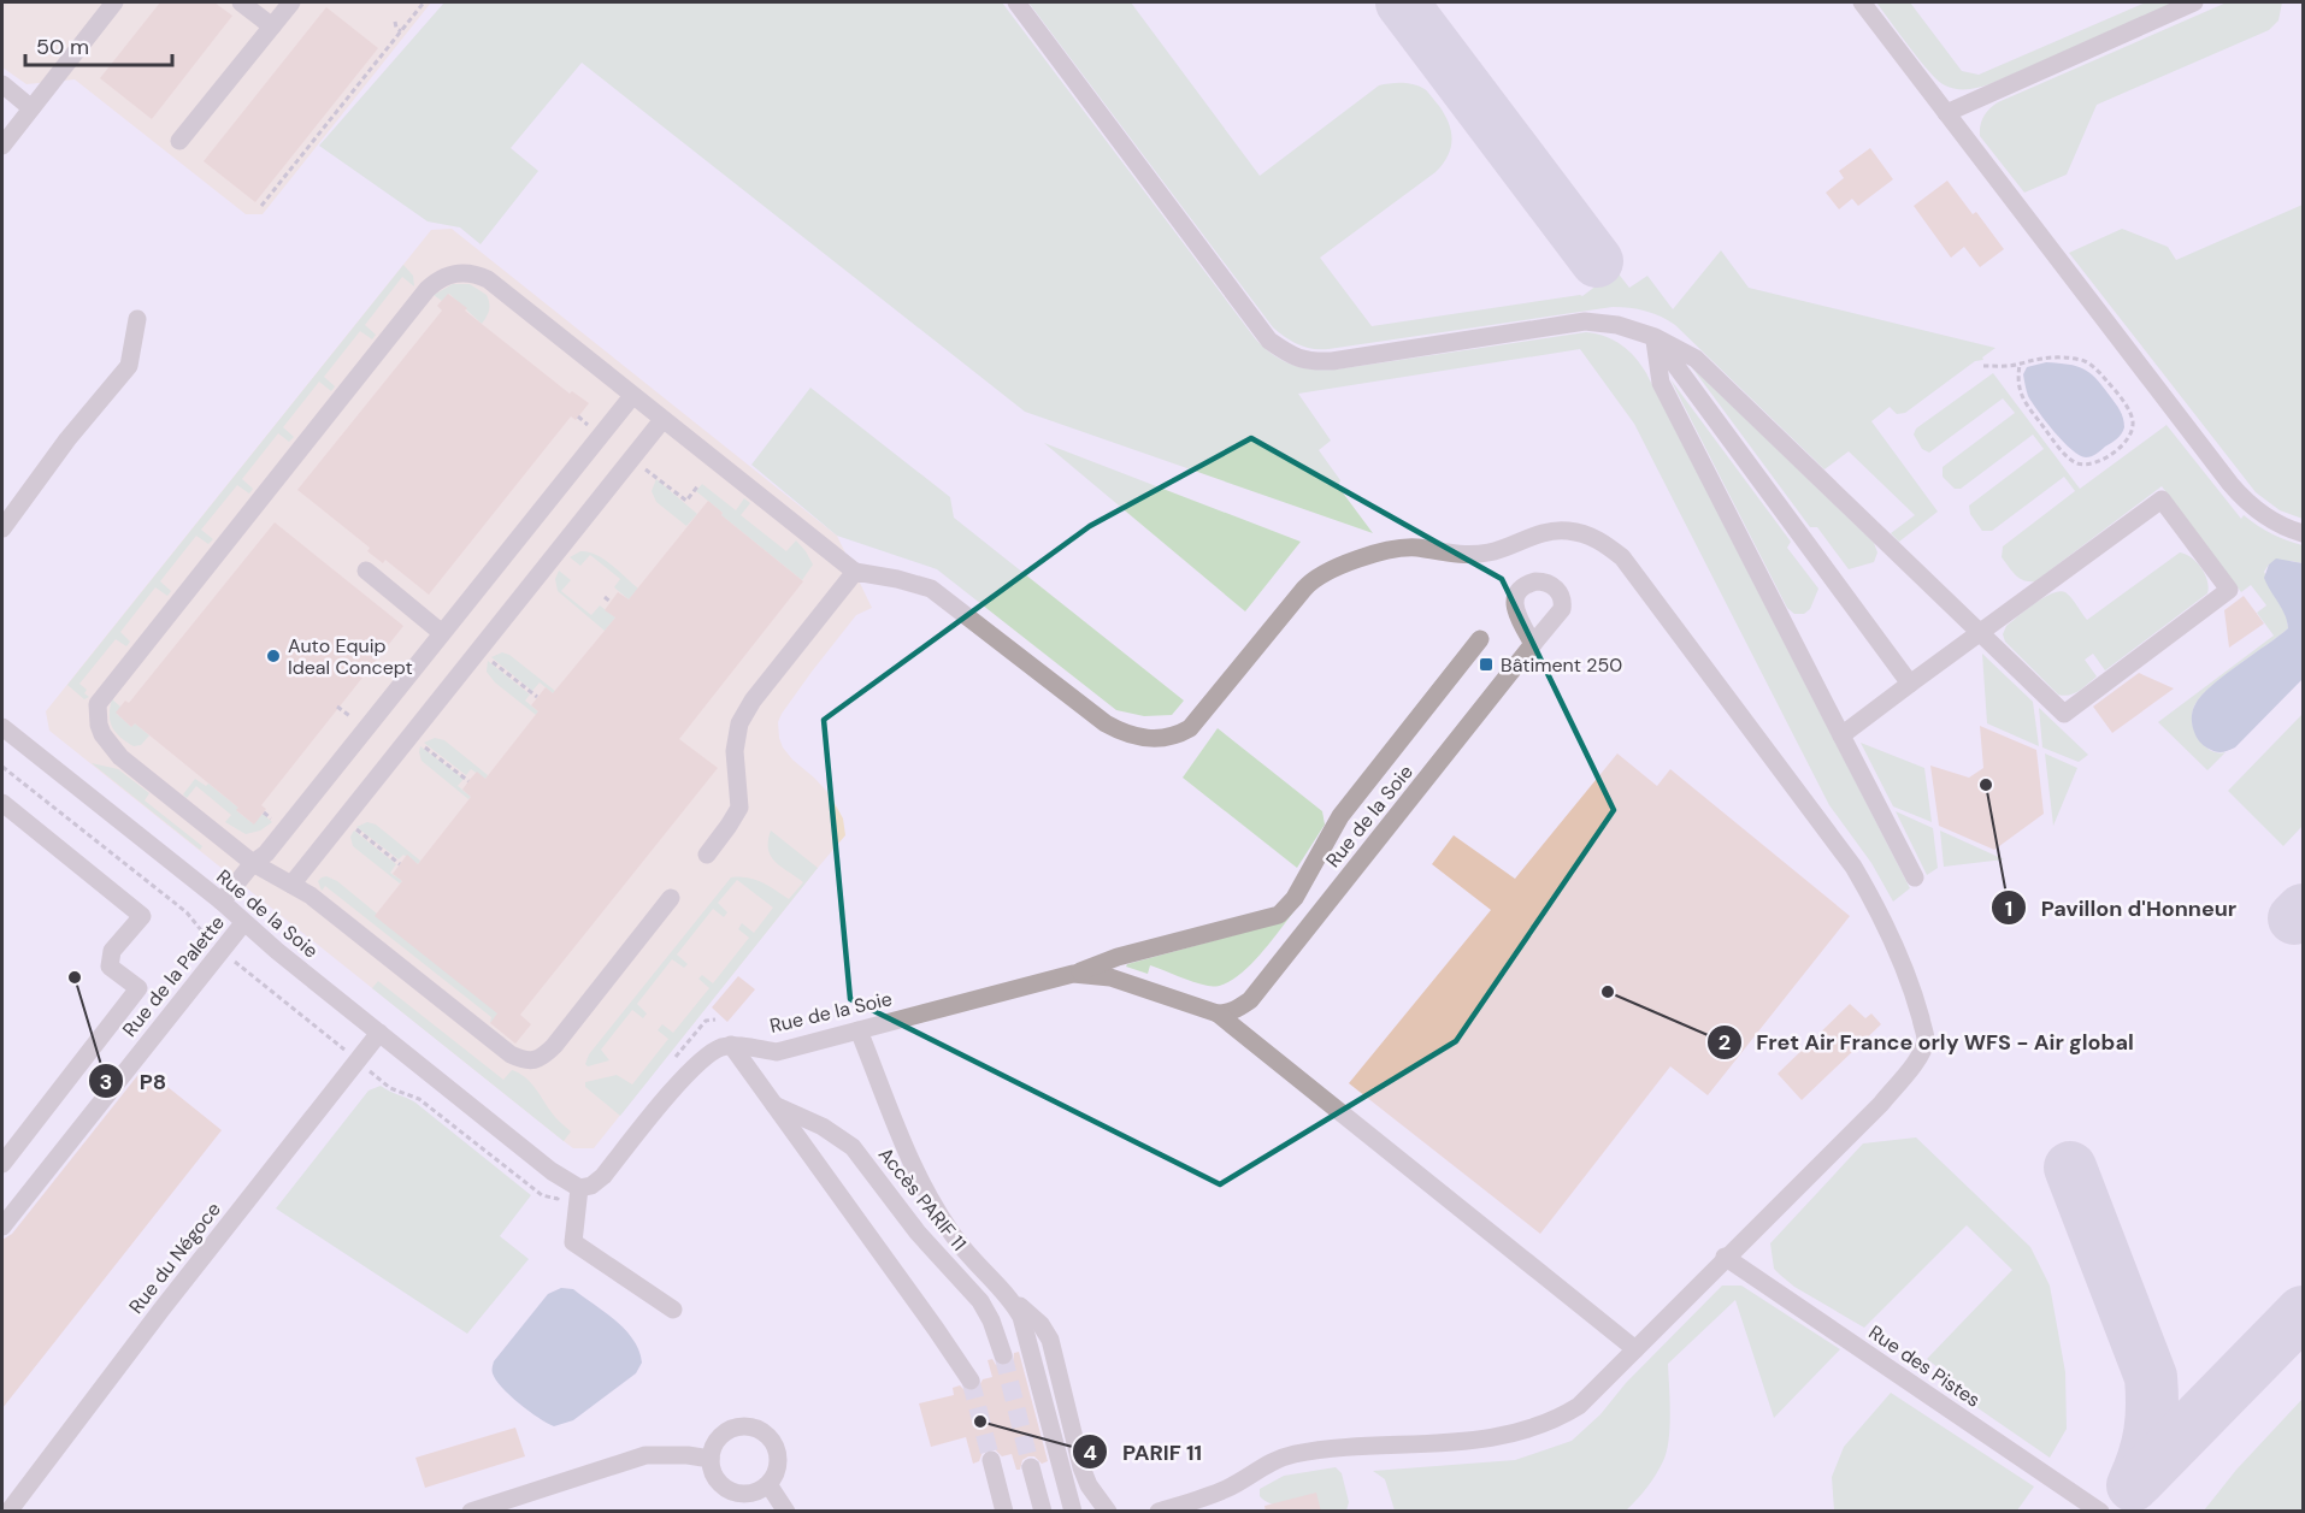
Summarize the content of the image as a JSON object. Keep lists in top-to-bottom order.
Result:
{
  "streets": {
    "street": [
      "Rue de la Soie",
      "Rue de la Palette",
      "Accès PARIF 11",
      "Rue du Négoce",
      "Rue des Pistes"
    ]
  },
  "crossings": [
    ["Rue de la Soie", "Rue de la Palette"],
    ["Rue de la Soie", "Rue du Négoce"]
  ],
  "places": {
    "other": [
      "Auto Equip Ideal Concept",
      "Pavillon d'Honneur",
      "P8",
      "Fret Air France orly WFS - Air global",
      "PARIF 11"
    ],
    "transit": ["Bâtiment 250"]
  },
  "scale_bar": "50 m"
}
